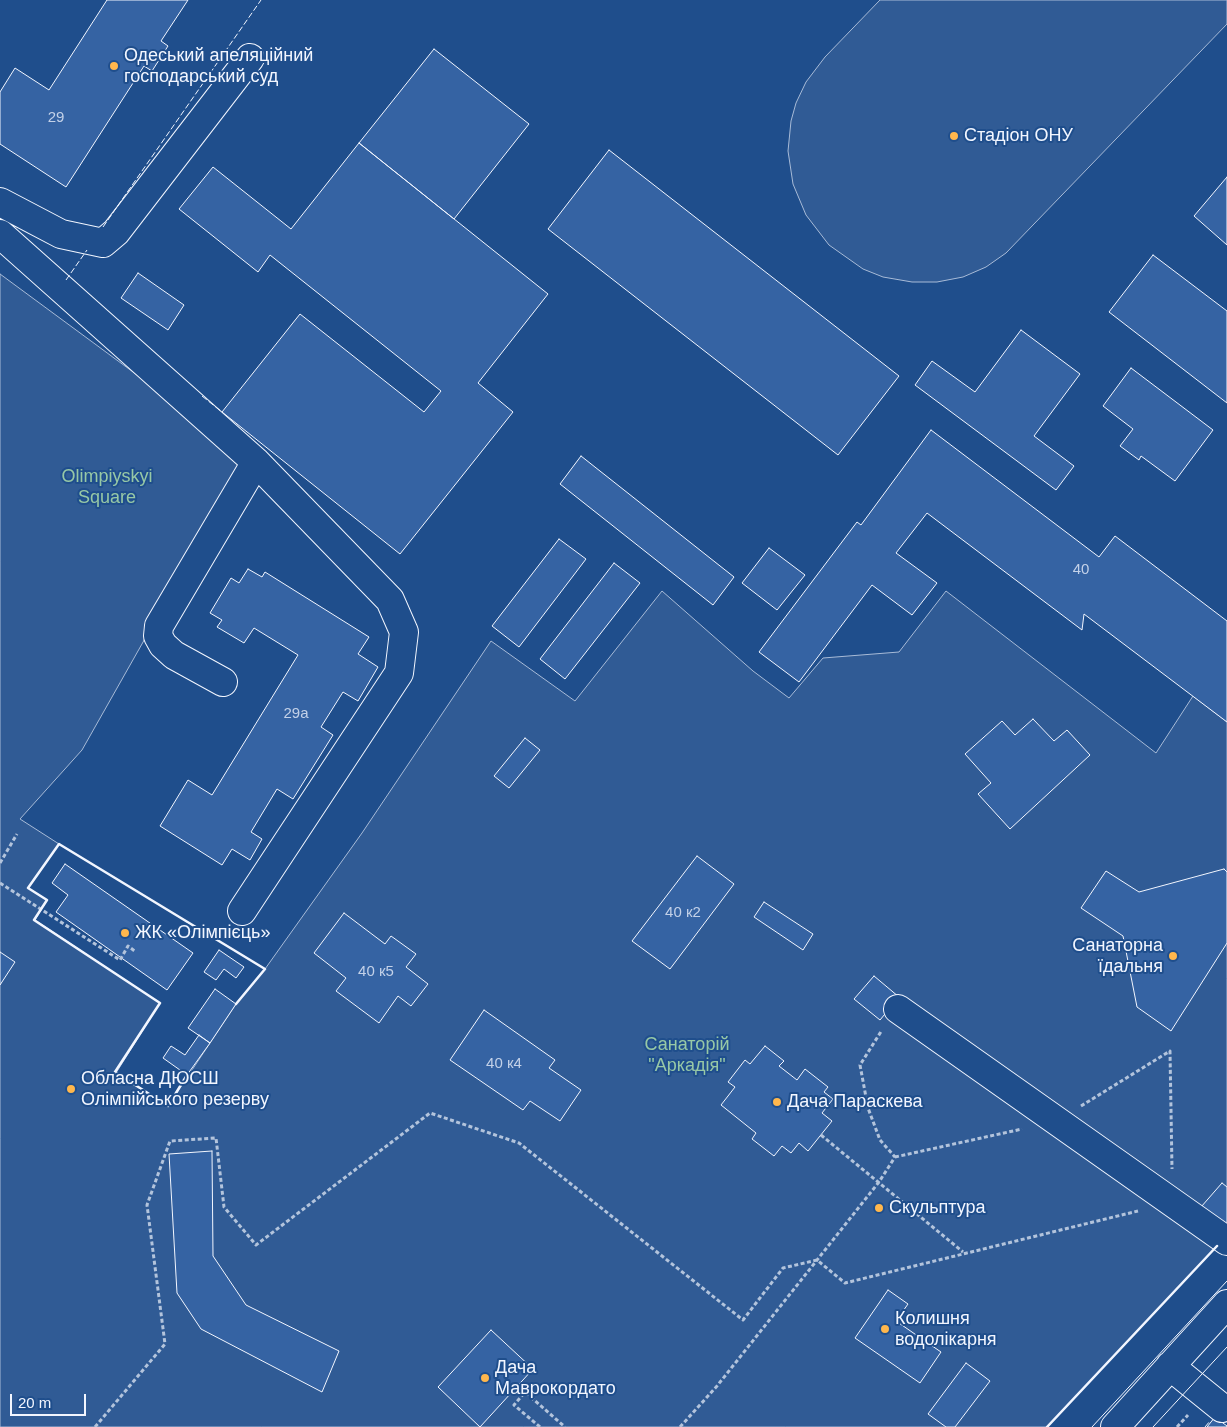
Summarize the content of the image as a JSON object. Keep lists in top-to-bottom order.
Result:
{
  "parks": ["Olimpiyskyi Square", "Санаторій \"Аркадія\""],
  "places": [
    "Одеський апеляційний господарський суд",
    "Стадіон ОНУ",
    "ЖК «Олімпієць»",
    "Санаторна їдальня",
    "Обласна ДЮСШ Олімпійського резерву",
    "Дача Параскева",
    "Скульптура",
    "Колишня водолікарня",
    "Дача Маврокордато"
  ],
  "house_numbers": [
    "29",
    "40",
    "29а",
    "40 к2",
    "40 к5",
    "40 к4"
  ],
  "scale_bar": "20 m"
}
